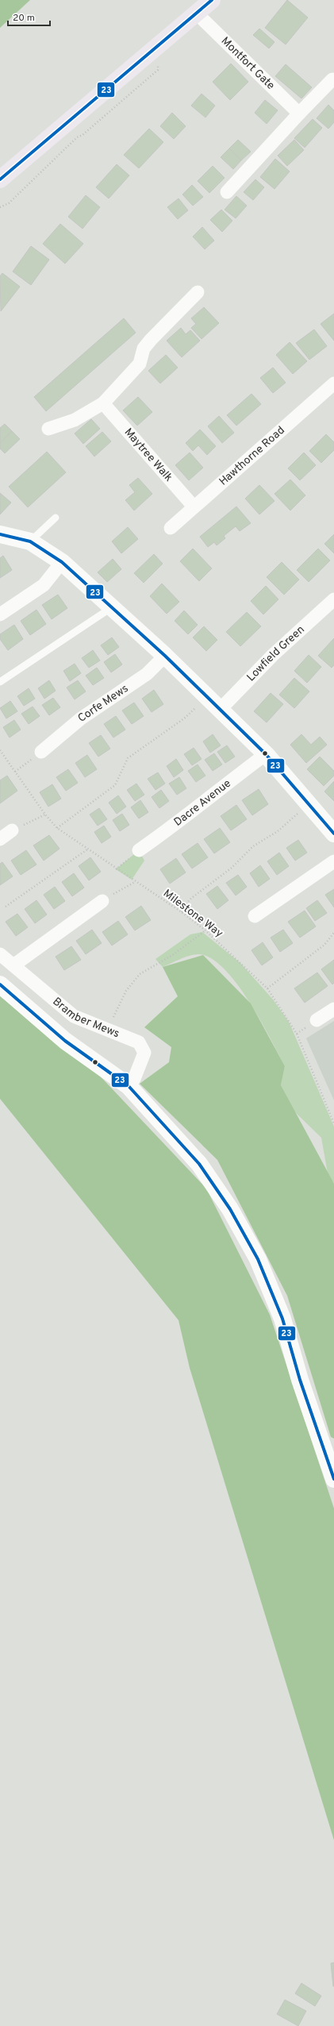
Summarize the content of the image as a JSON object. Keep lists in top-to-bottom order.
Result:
{
  "streets": {
    "street": [
      "Montfort Gate",
      "Maytree Walk",
      "Hawthorne Road",
      "Lowfield Green",
      "Corfe Mews",
      "Dacre Avenue",
      "Bramber Mews"
    ],
    "path": ["Milestone Way"]
  },
  "crossings": [
    ["Maytree Walk", "Hawthorne Road"]
  ],
  "lines": ["transit line 23"],
  "scale_bar": "20 m"
}
